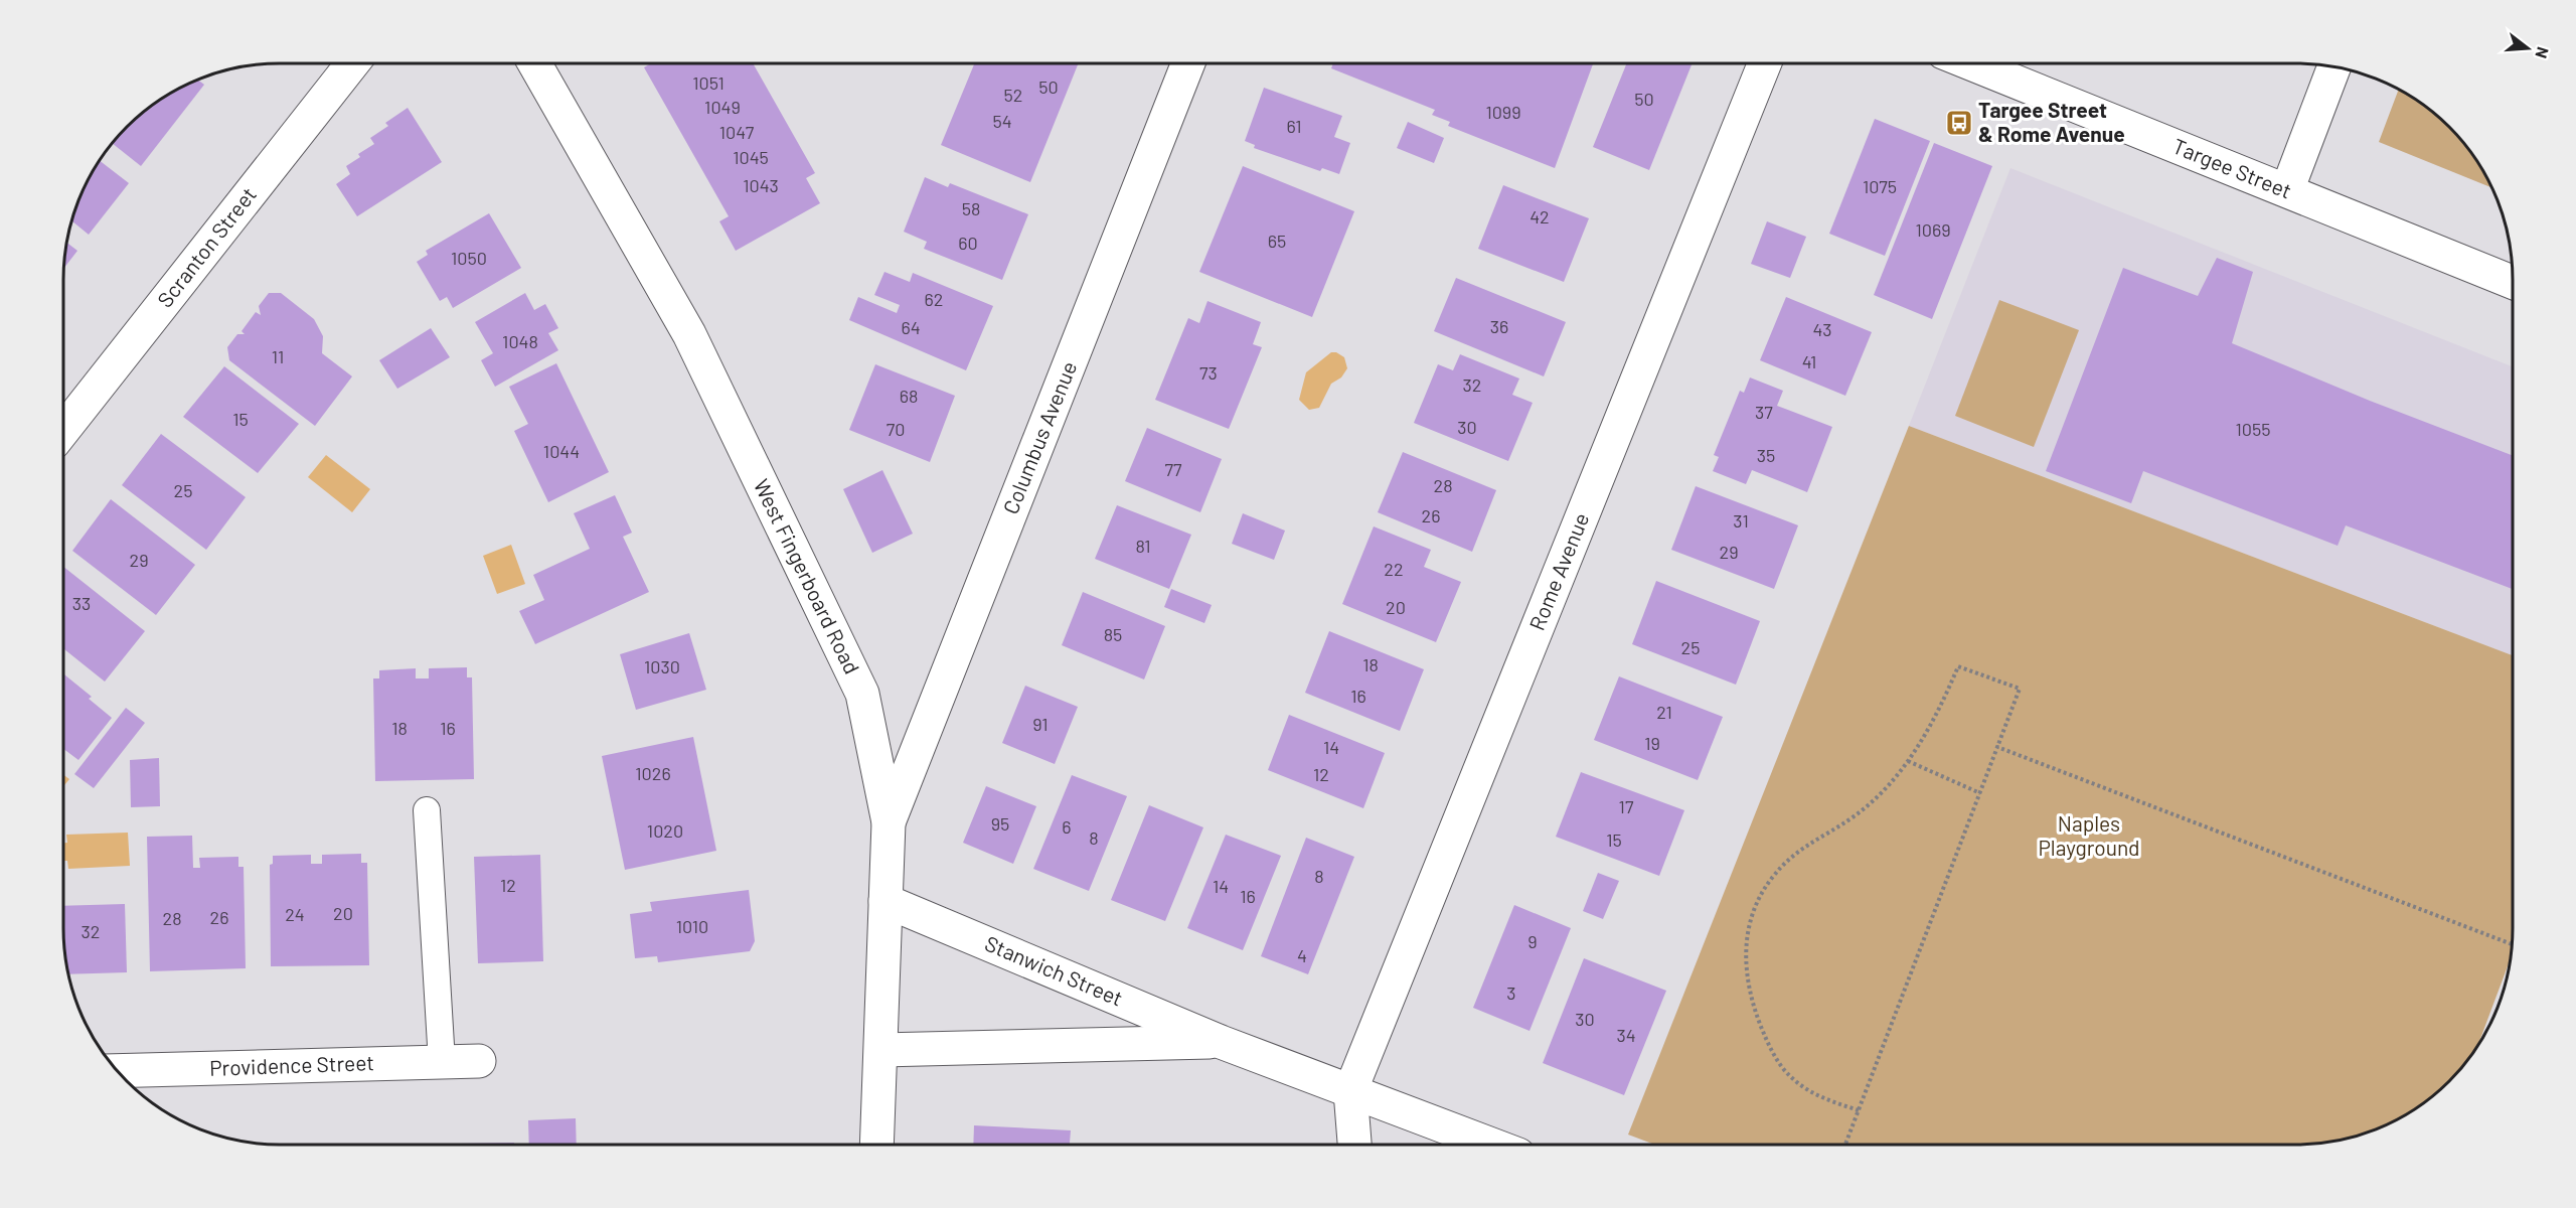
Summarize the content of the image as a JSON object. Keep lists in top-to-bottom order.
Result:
{
  "streets": {
    "street": [
      "Targee Street",
      "Scranton Street",
      "Columbus Avenue",
      "Rome Avenue",
      "West Fingerboard Road",
      "Stanwich Street",
      "Providence Street"
    ]
  },
  "crossings": [
    ["Columbus Avenue", "West Fingerboard Road"],
    ["Rome Avenue", "Stanwich Street"],
    ["West Fingerboard Road", "Stanwich Street"]
  ],
  "parks": ["Naples Playground"],
  "places": {
    "bus stop": ["Targee Street & Rome Avenue"]
  },
  "house_numbers": [
    "1051",
    "50",
    "52",
    "50",
    "1049",
    "1099",
    "54",
    "61",
    "1047",
    "1045",
    "1043",
    "1075",
    "58",
    "42",
    "1069",
    "65",
    "60",
    "1050",
    "62",
    "36",
    "64",
    "43",
    "1048",
    "11",
    "41",
    "73",
    "32",
    "68",
    "37",
    "15",
    "30",
    "70",
    "1055",
    "1044",
    "35",
    "77",
    "28",
    "25",
    "26",
    "31",
    "81",
    "29",
    "29",
    "22",
    "33",
    "20",
    "85",
    "25",
    "18",
    "1030",
    "16",
    "21",
    "91",
    "18",
    "16",
    "19",
    "14",
    "1026",
    "12",
    "17",
    "95",
    "6",
    "1020",
    "8",
    "15",
    "8",
    "12",
    "14",
    "16",
    "20",
    "24",
    "26",
    "28",
    "1010",
    "32",
    "9",
    "4",
    "3",
    "30",
    "34"
  ],
  "north": "right"
}
